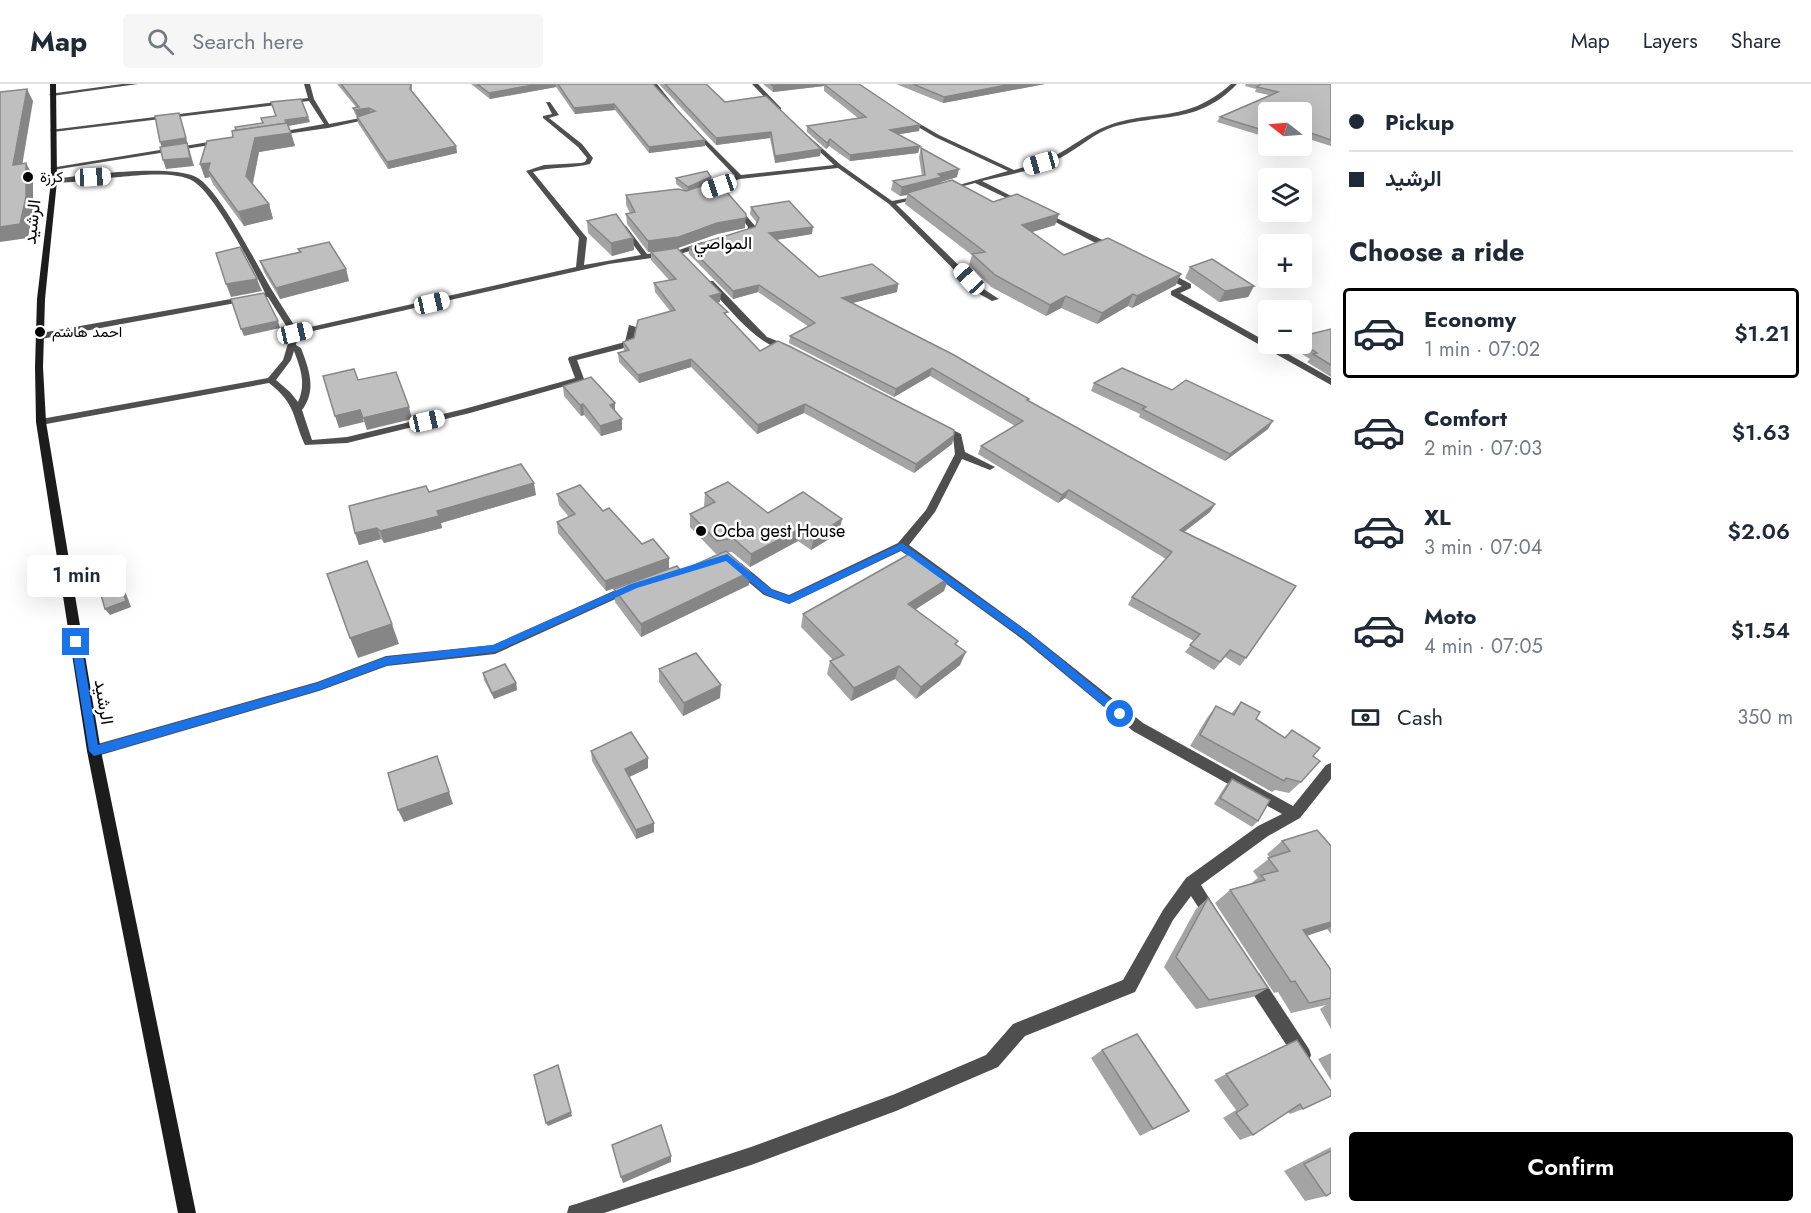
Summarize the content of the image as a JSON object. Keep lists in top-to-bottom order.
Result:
{
  "streets": {
    "main road": ["الرشيد"]
  },
  "districts": ["المواصي"],
  "places": ["كرزة", "احمد هاشم", "Ocba gest House"],
  "north": "left",
  "page": {
    "header": "Map",
    "search": "Search here",
    "nav": ["Map", "Layers", "Share"],
    "banner": ["Pickup", "الرشيد"],
    "map_buttons": ["+", "−"],
    "heading": "Choose a ride",
    "list": [
      {
        "name": "Economy",
        "note": "1 min · 07:02",
        "value": "$1.21"
      },
      {
        "name": "Comfort",
        "note": "2 min · 07:03",
        "value": "$1.63"
      },
      {
        "name": "XL",
        "note": "3 min · 07:04",
        "value": "$2.06"
      },
      {
        "name": "Moto",
        "note": "4 min · 07:05",
        "value": "$1.54"
      }
    ],
    "bubble": "1 min",
    "pay": ["Cash", "350 m"],
    "buttons": "Confirm"
  }
}
